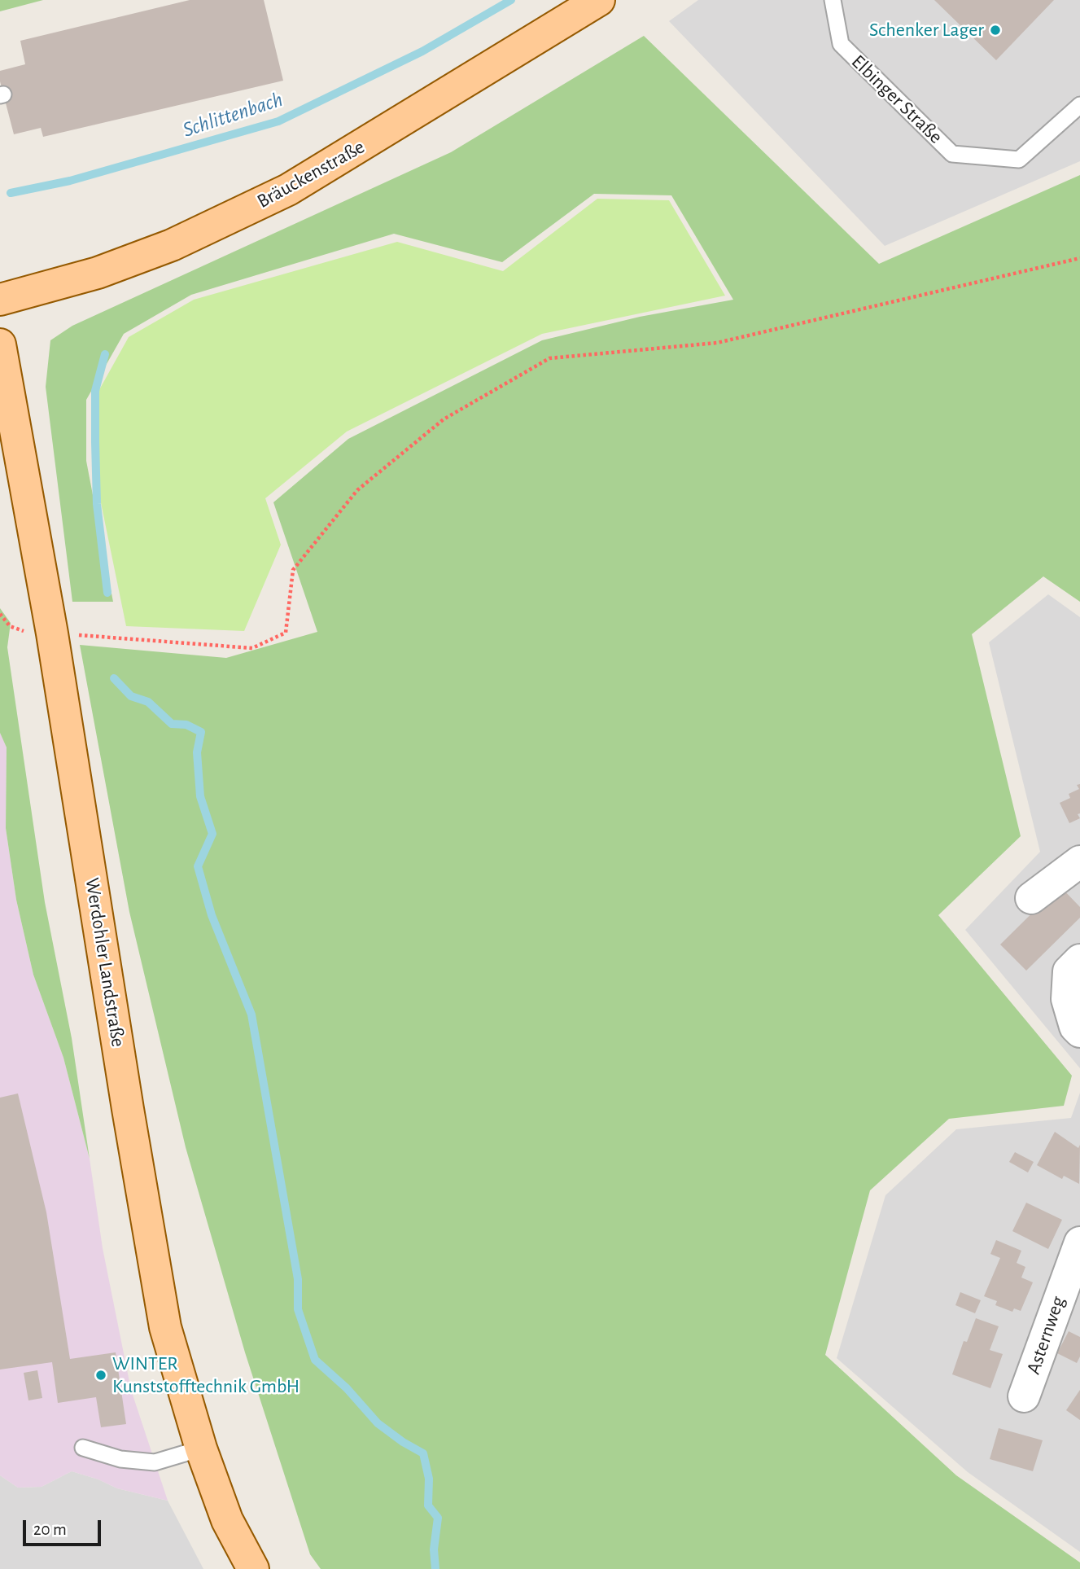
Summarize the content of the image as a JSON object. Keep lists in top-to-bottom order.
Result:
{
  "streets": {
    "main road": ["Bräuckenstraße", "Werdohler Landstraße"],
    "street": ["Asternweg"],
    "lane": ["Elbinger Straße"]
  },
  "water": ["Schlittenbach"],
  "places": ["Schenker Lager", "WINTER Kunststofftechnik GmbH"],
  "scale_bar": "20 m"
}
